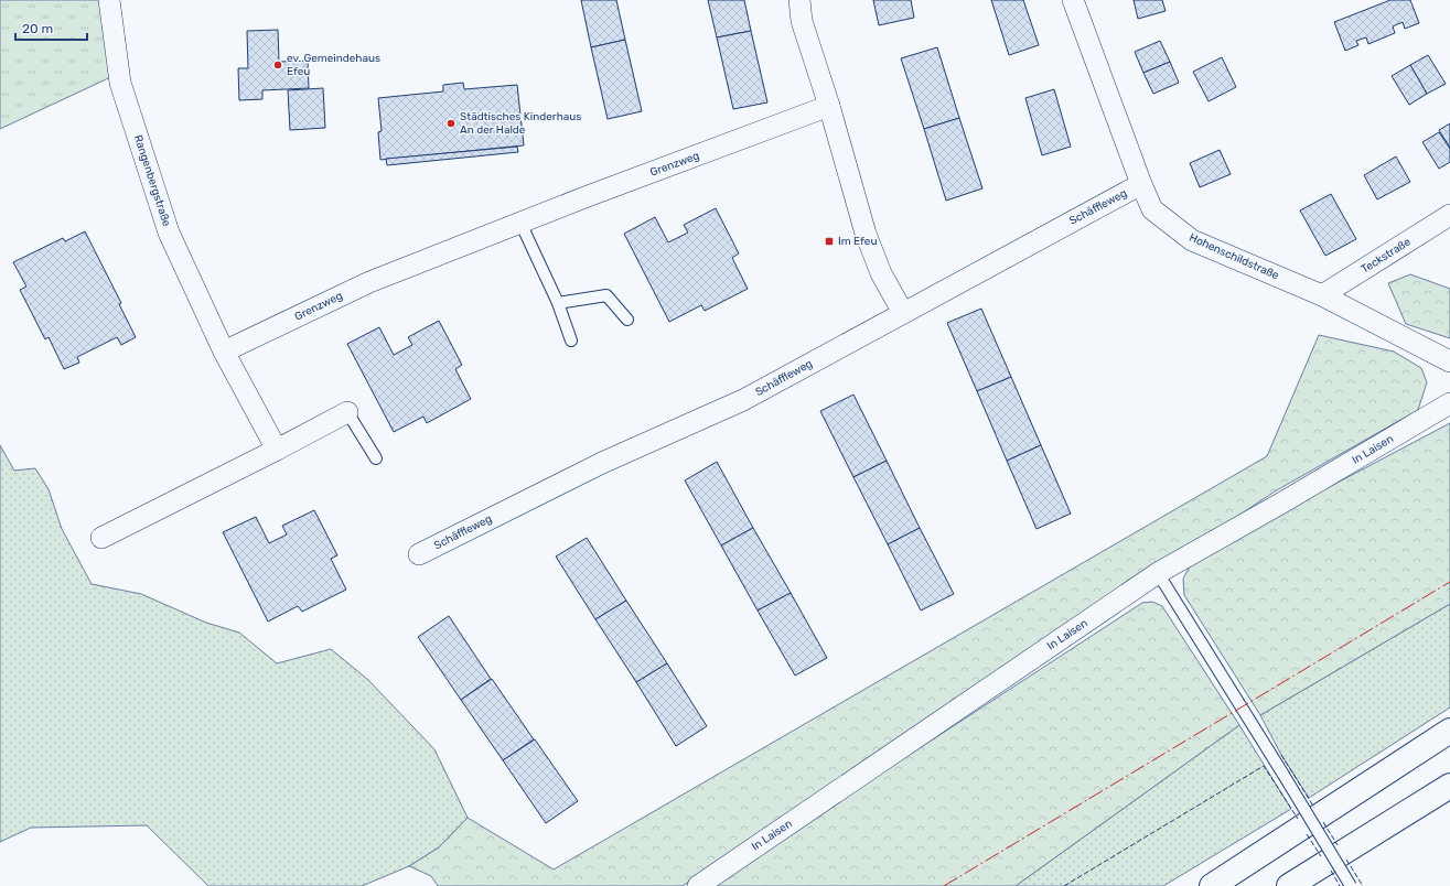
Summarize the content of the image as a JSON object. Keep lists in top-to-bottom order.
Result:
{
  "streets": {
    "street": [
      "Grenzweg",
      "Rangenbergstraße",
      "Schäffleweg",
      "Teckstraße",
      "Hohenschildstraße",
      "In Laisen"
    ]
  },
  "crossings": [
    ["Grenzweg", "Rangenbergstraße"],
    ["Schäffleweg", "Hohenschildstraße"],
    ["Teckstraße", "Hohenschildstraße"]
  ],
  "places": {
    "other": ["ev. Gemeindehaus Efeu", "Städtisches Kinderhaus An der Halde"],
    "transit": ["Im Efeu"]
  },
  "scale_bar": "20 m"
}
